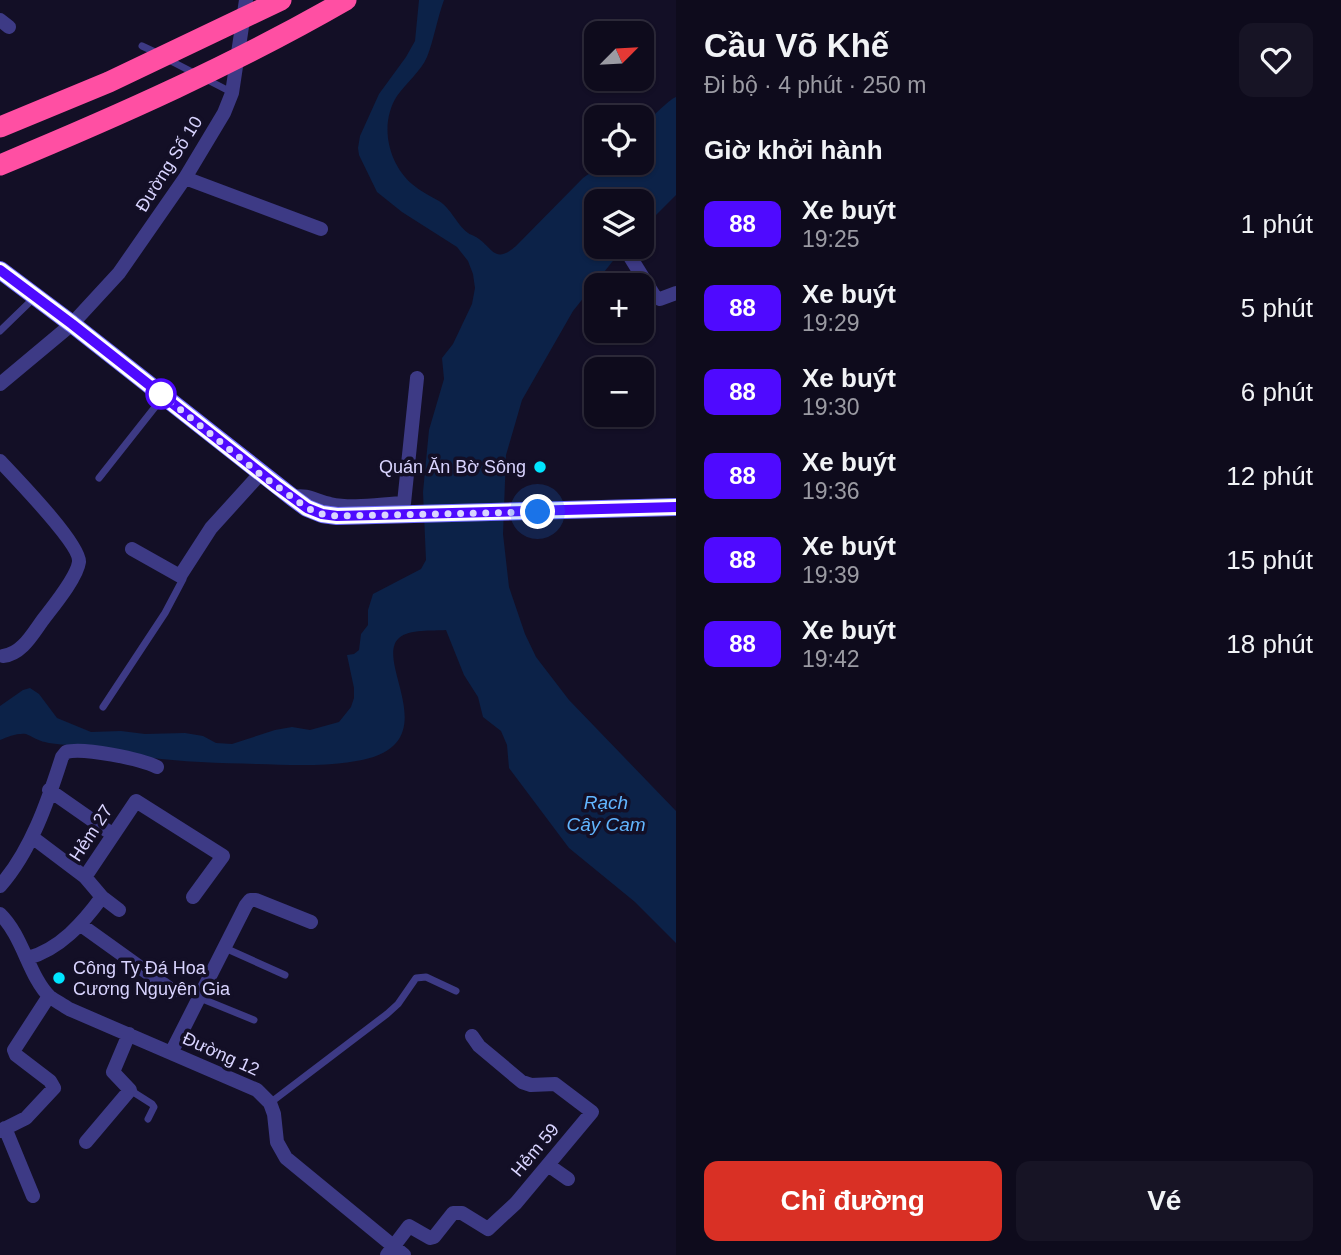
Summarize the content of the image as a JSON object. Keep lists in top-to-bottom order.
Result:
{
  "streets": {
    "street": [
      "Đường Số 10",
      "Hẻm 27",
      "Đường 12",
      "Hẻm 59"
    ]
  },
  "water": ["Rạch Cây Cam"],
  "places": ["Quán Ăn Bờ Sông", "Công Ty Đá Hoa Cương Nguyên Gia"],
  "lines": ["bus line 88"],
  "north": "top right",
  "page": {
    "heading": [
      ["Cầu Võ Khế", "Đi bộ · 4 phút · 250 m"],
      "Giờ khởi hành"
    ],
    "map_buttons": ["+", "−"],
    "list": [
      {
        "mark": "88",
        "name": "Xe buýt",
        "note": "19:25",
        "value": "1 phút"
      },
      {
        "mark": "88",
        "name": "Xe buýt",
        "note": "19:29",
        "value": "5 phút"
      },
      {
        "mark": "88",
        "name": "Xe buýt",
        "note": "19:30",
        "value": "6 phút"
      },
      {
        "mark": "88",
        "name": "Xe buýt",
        "note": "19:36",
        "value": "12 phút"
      },
      {
        "mark": "88",
        "name": "Xe buýt",
        "note": "19:39",
        "value": "15 phút"
      },
      {
        "mark": "88",
        "name": "Xe buýt",
        "note": "19:42",
        "value": "18 phút"
      }
    ],
    "buttons": ["Chỉ đường", "Vé"]
  }
}
